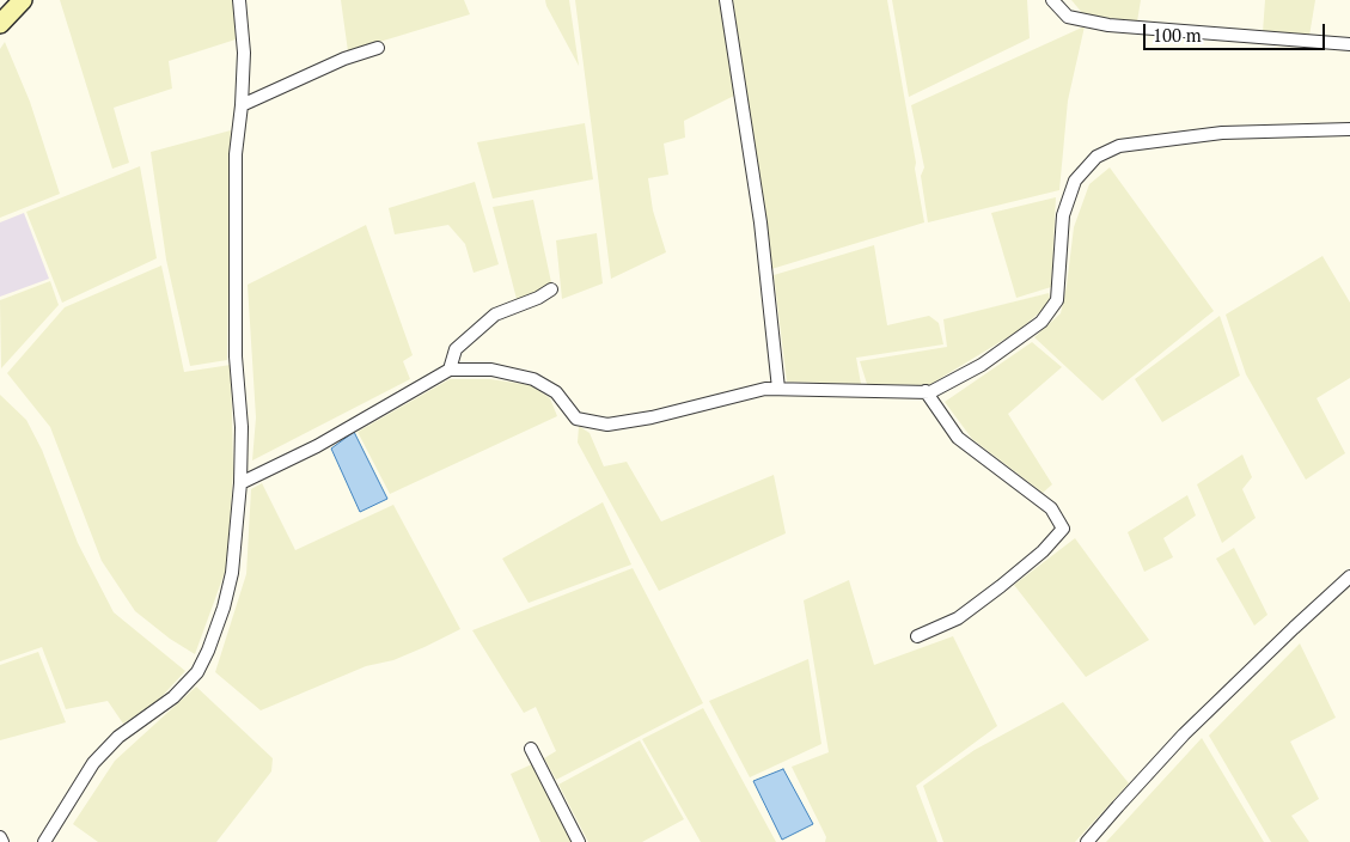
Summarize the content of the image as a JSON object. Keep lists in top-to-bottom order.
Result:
{
  "scale_bar": "100 m"
}
